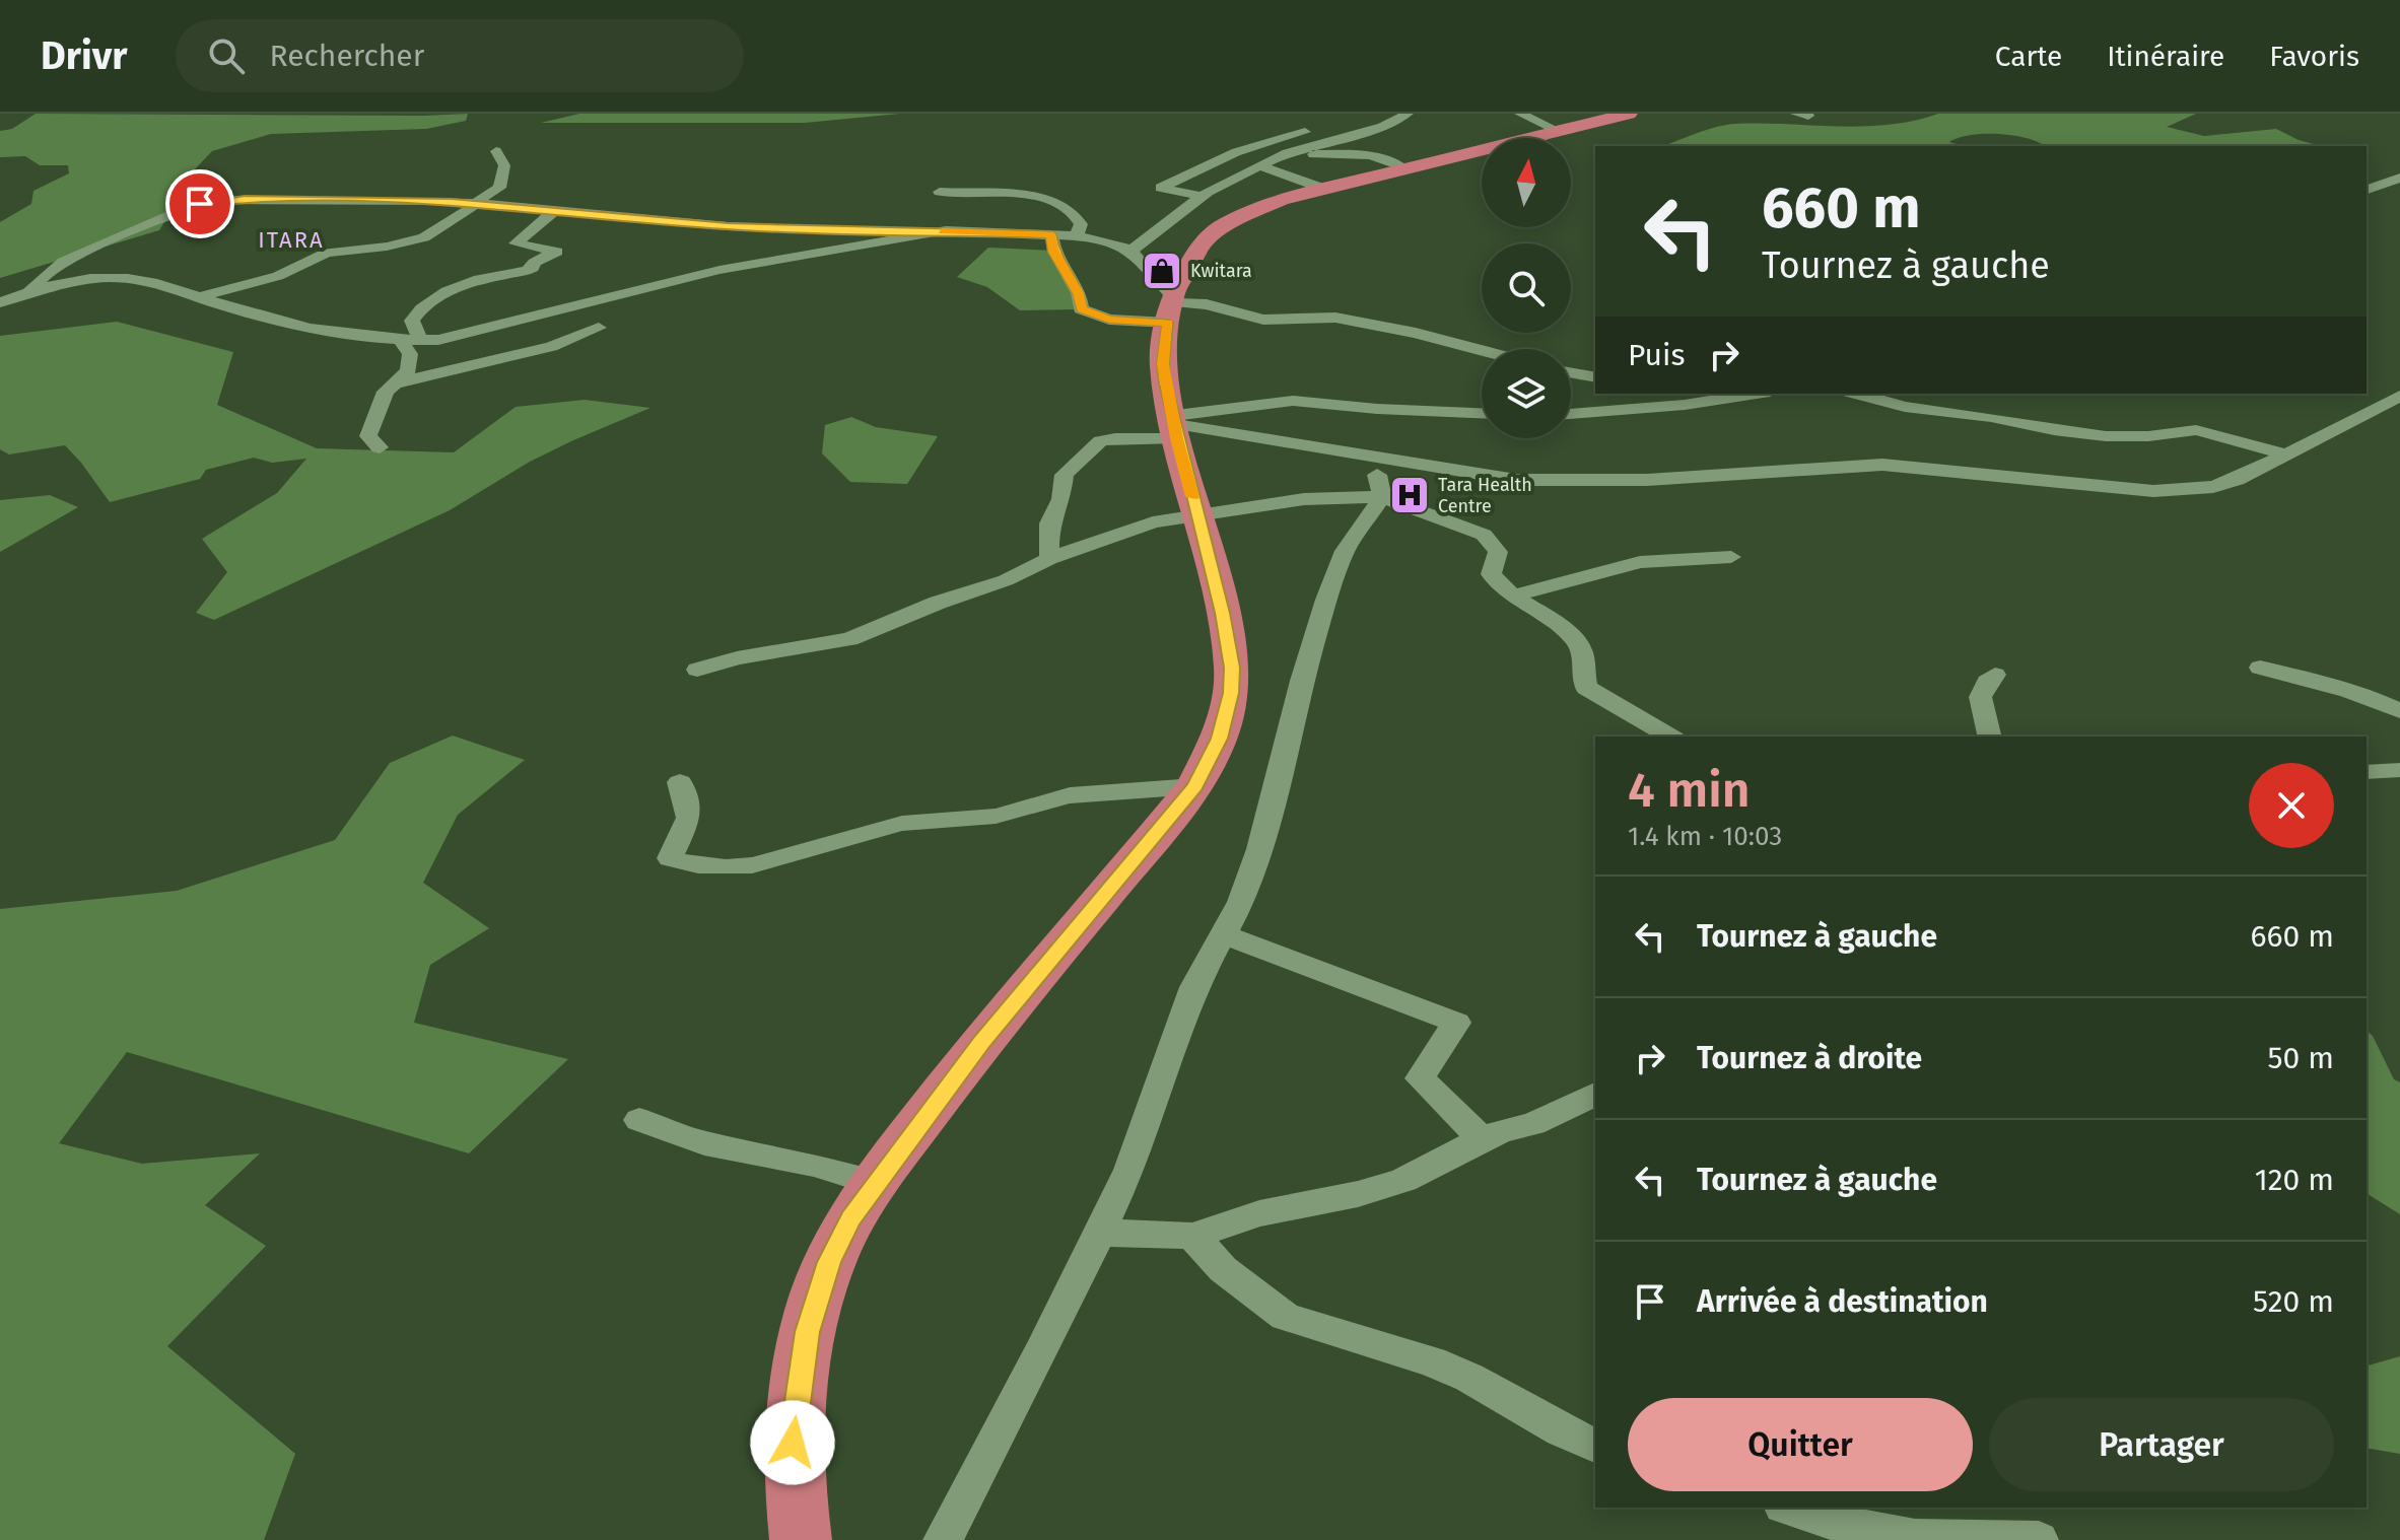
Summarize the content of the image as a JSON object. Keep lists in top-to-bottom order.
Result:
{
  "districts": ["ITARA"],
  "places": {
    "shop": ["Kwitara"],
    "hospital": ["Tara Health Centre"]
  },
  "north": "top",
  "page": {
    "header": "Drivr",
    "search": "Rechercher",
    "nav": ["Carte", "Itinéraire", "Favoris"],
    "turn": ["660 m", "Tournez à gauche"],
    "then": "Puis",
    "heading": ["4 min", "1.4 km · 10:03"],
    "list": [
      {
        "name": "Tournez à gauche",
        "value": "660 m"
      },
      {
        "name": "Tournez à droite",
        "value": "50 m"
      },
      {
        "name": "Tournez à gauche",
        "value": "120 m"
      },
      {
        "name": "Arrivée à destination",
        "value": "520 m"
      }
    ],
    "buttons": ["Quitter", "Partager"]
  }
}
